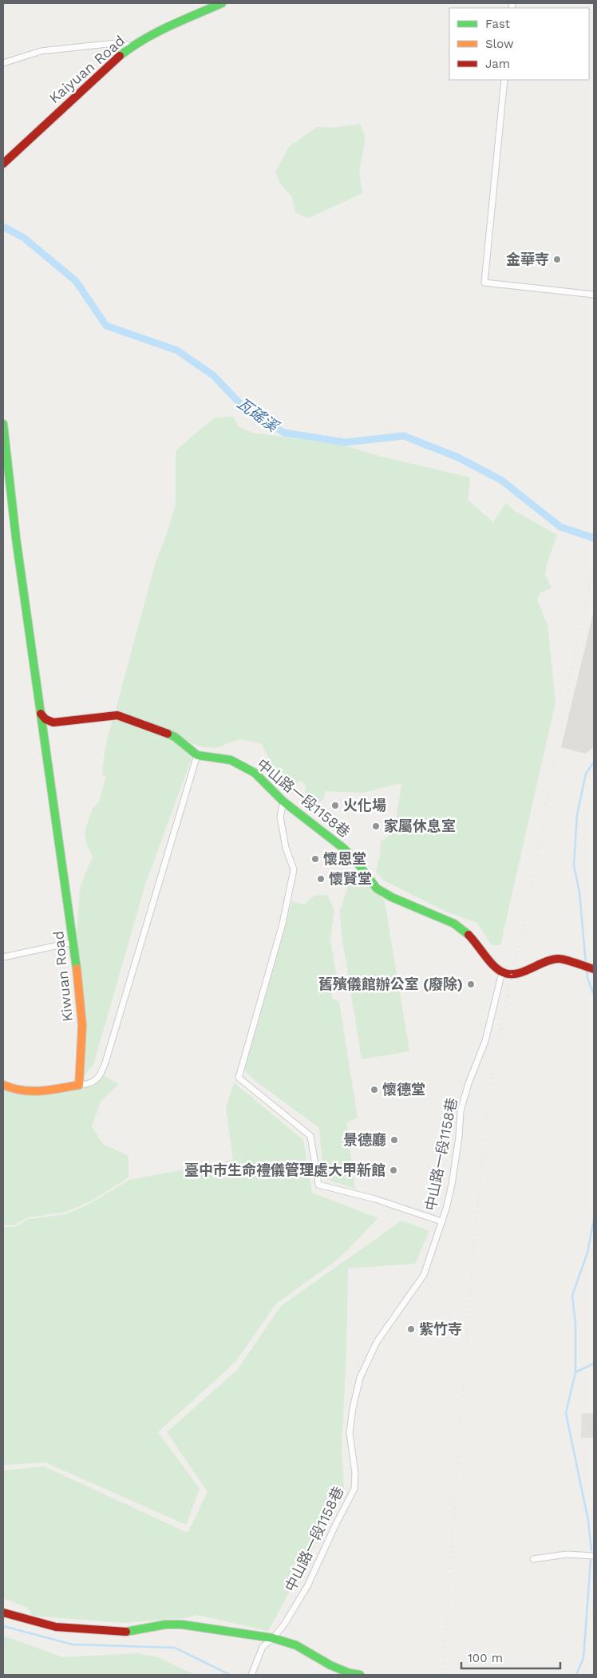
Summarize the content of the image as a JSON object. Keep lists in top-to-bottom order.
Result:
{
  "streets": {
    "street": ["Kaiyuan Road", "中山路一段1158巷", "Kiwuan Road"]
  },
  "water": ["瓦磘溪"],
  "places": [
    "金華寺",
    "火化場",
    "家屬休息室",
    "懷恩堂",
    "懷賢堂",
    "舊殯儀館辦公室 (廢除)",
    "懷德堂",
    "景德廳",
    "臺中市生命禮儀管理處大甲新館",
    "紫竹寺"
  ],
  "legend": ["Fast", "Slow", "Jam"],
  "scale_bar": "100 m"
}
